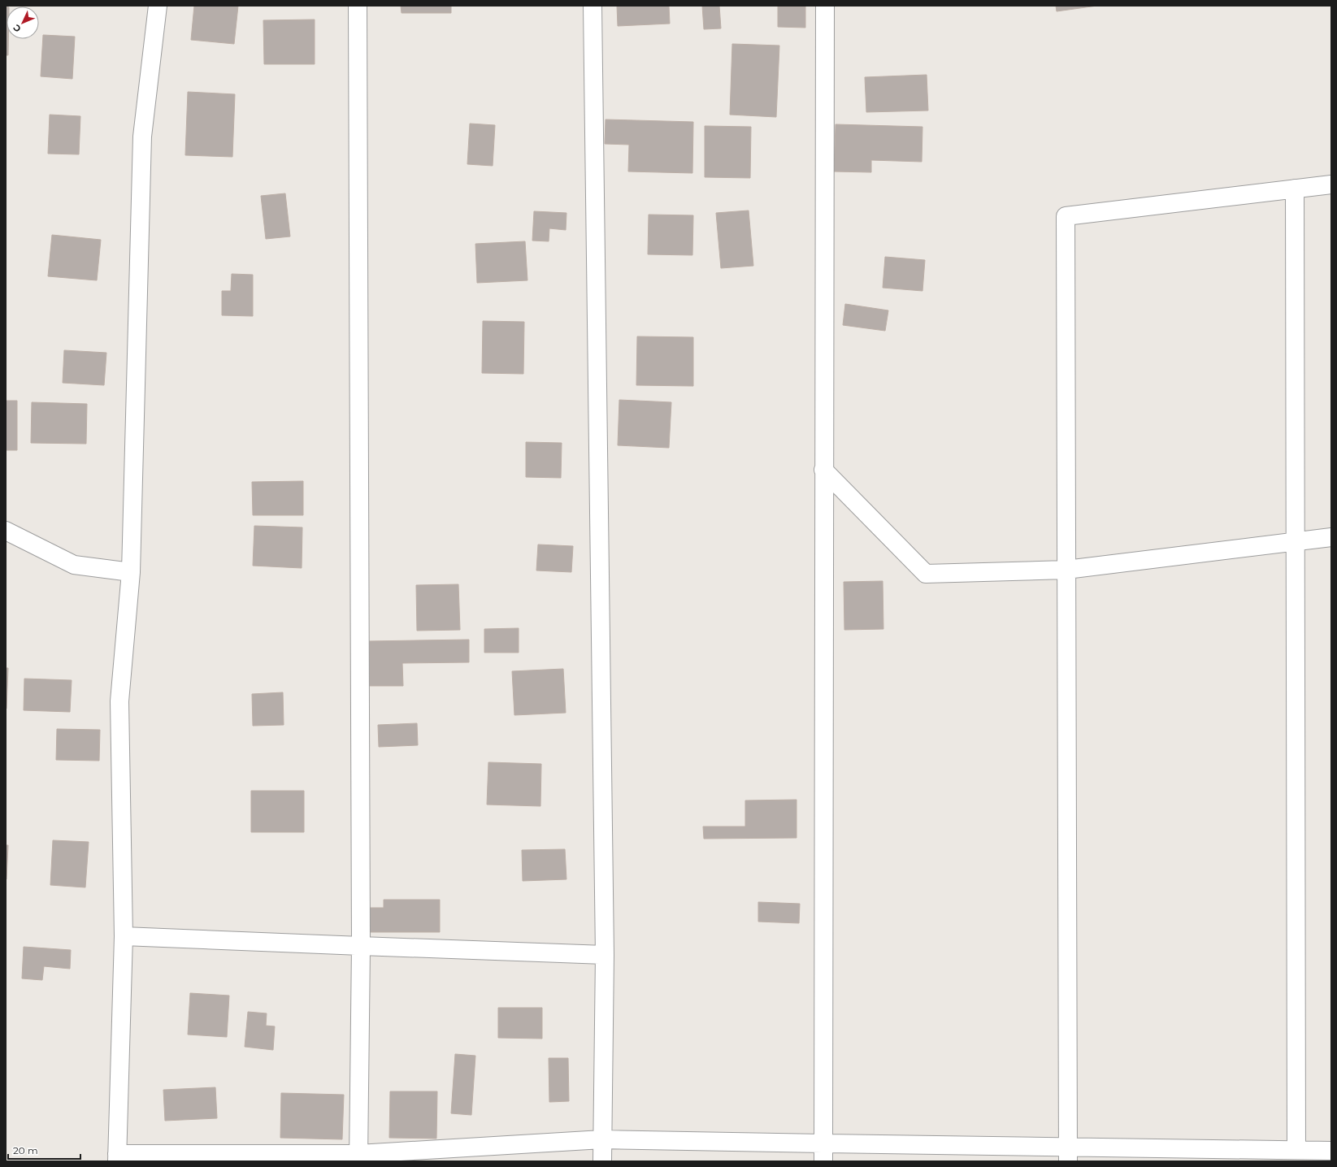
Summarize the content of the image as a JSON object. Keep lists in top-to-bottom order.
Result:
{
  "scale_bar": "20 m",
  "north": "bottom left"
}
